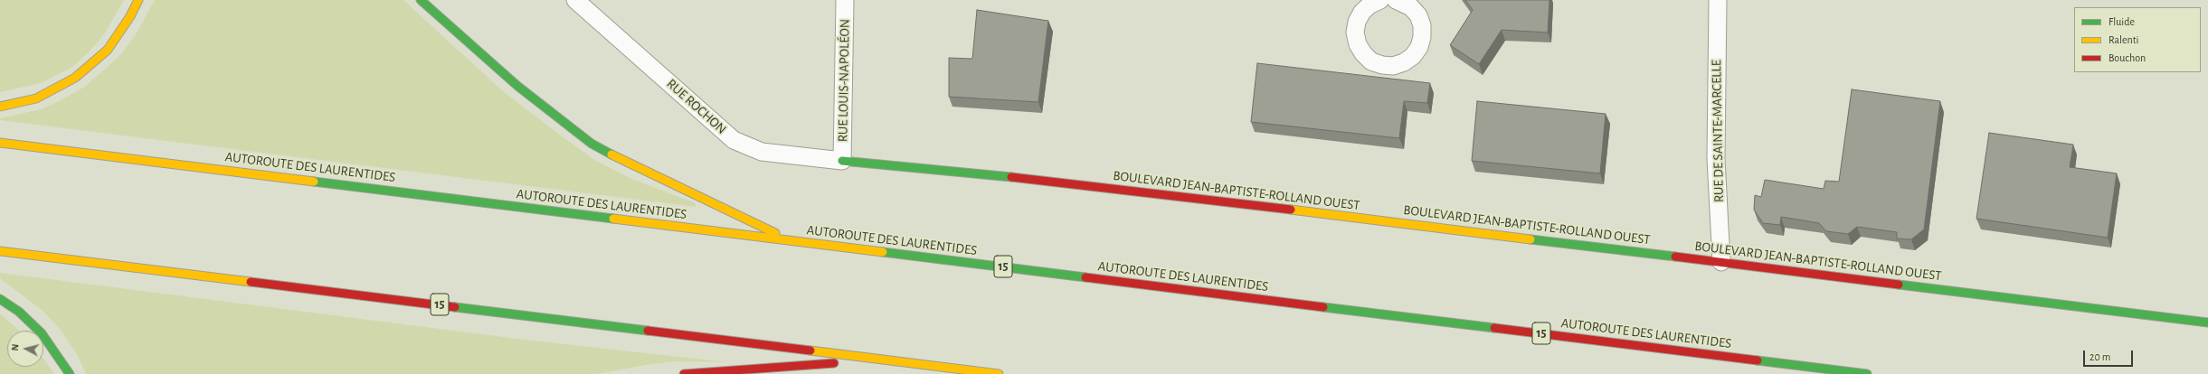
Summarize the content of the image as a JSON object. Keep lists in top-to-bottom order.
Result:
{
  "streets": {
    "main road": ["AUTOROUTE DES LAURENTIDES", "BOULEVARD JEAN-BAPTISTE-ROLLAND OUEST", "15"],
    "street": ["RUE LOUIS-NAPOLÉON", "RUE ROCHON", "RUE DE SAINTE-MARCELLE"]
  },
  "crossings": [
    ["RUE LOUIS-NAPOLÉON", "RUE ROCHON"],
    ["RUE LOUIS-NAPOLÉON", "BOULEVARD JEAN-BAPTISTE-ROLLAND OUEST"],
    ["RUE ROCHON", "BOULEVARD JEAN-BAPTISTE-ROLLAND OUEST"],
    ["RUE DE SAINTE-MARCELLE", "BOULEVARD JEAN-BAPTISTE-ROLLAND OUEST"]
  ],
  "legend": ["Fluide", "Ralenti", "Bouchon"],
  "scale_bar": "20 m",
  "north": "left"
}
